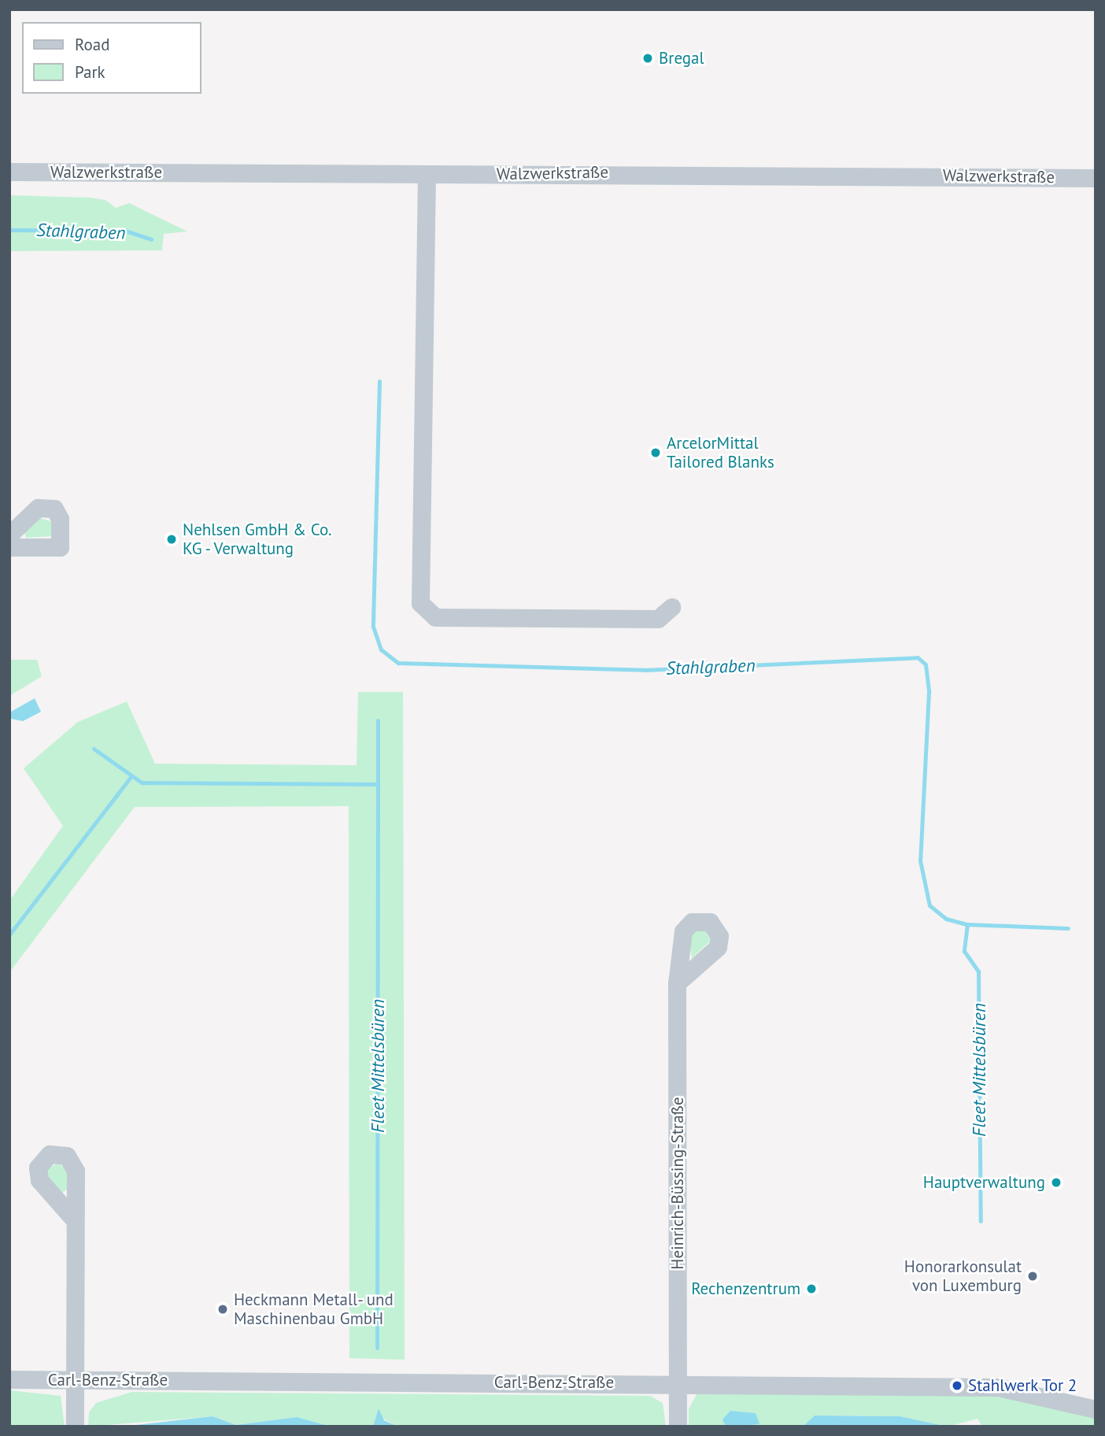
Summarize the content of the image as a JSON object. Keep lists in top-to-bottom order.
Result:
{
  "streets": {
    "street": ["Walzwerkstraße", "Heinrich-Büssing-Straße", "Carl-Benz-Straße"]
  },
  "crossings": [
    ["Heinrich-Büssing-Straße", "Carl-Benz-Straße"]
  ],
  "water": ["Stahlgraben", "Fleet Mittelsbüren"],
  "places": [
    "Bregal",
    "ArcelorMittal Tailored Blanks",
    "Nehlsen GmbH & Co. KG - Verwaltung",
    "Hauptverwaltung",
    "Honorarkonsulat von Luxemburg",
    "Rechenzentrum",
    "Heckmann Metall- und Maschinenbau GmbH",
    "Stahlwerk Tor 2"
  ],
  "legend": ["Road", "Park"]
}
